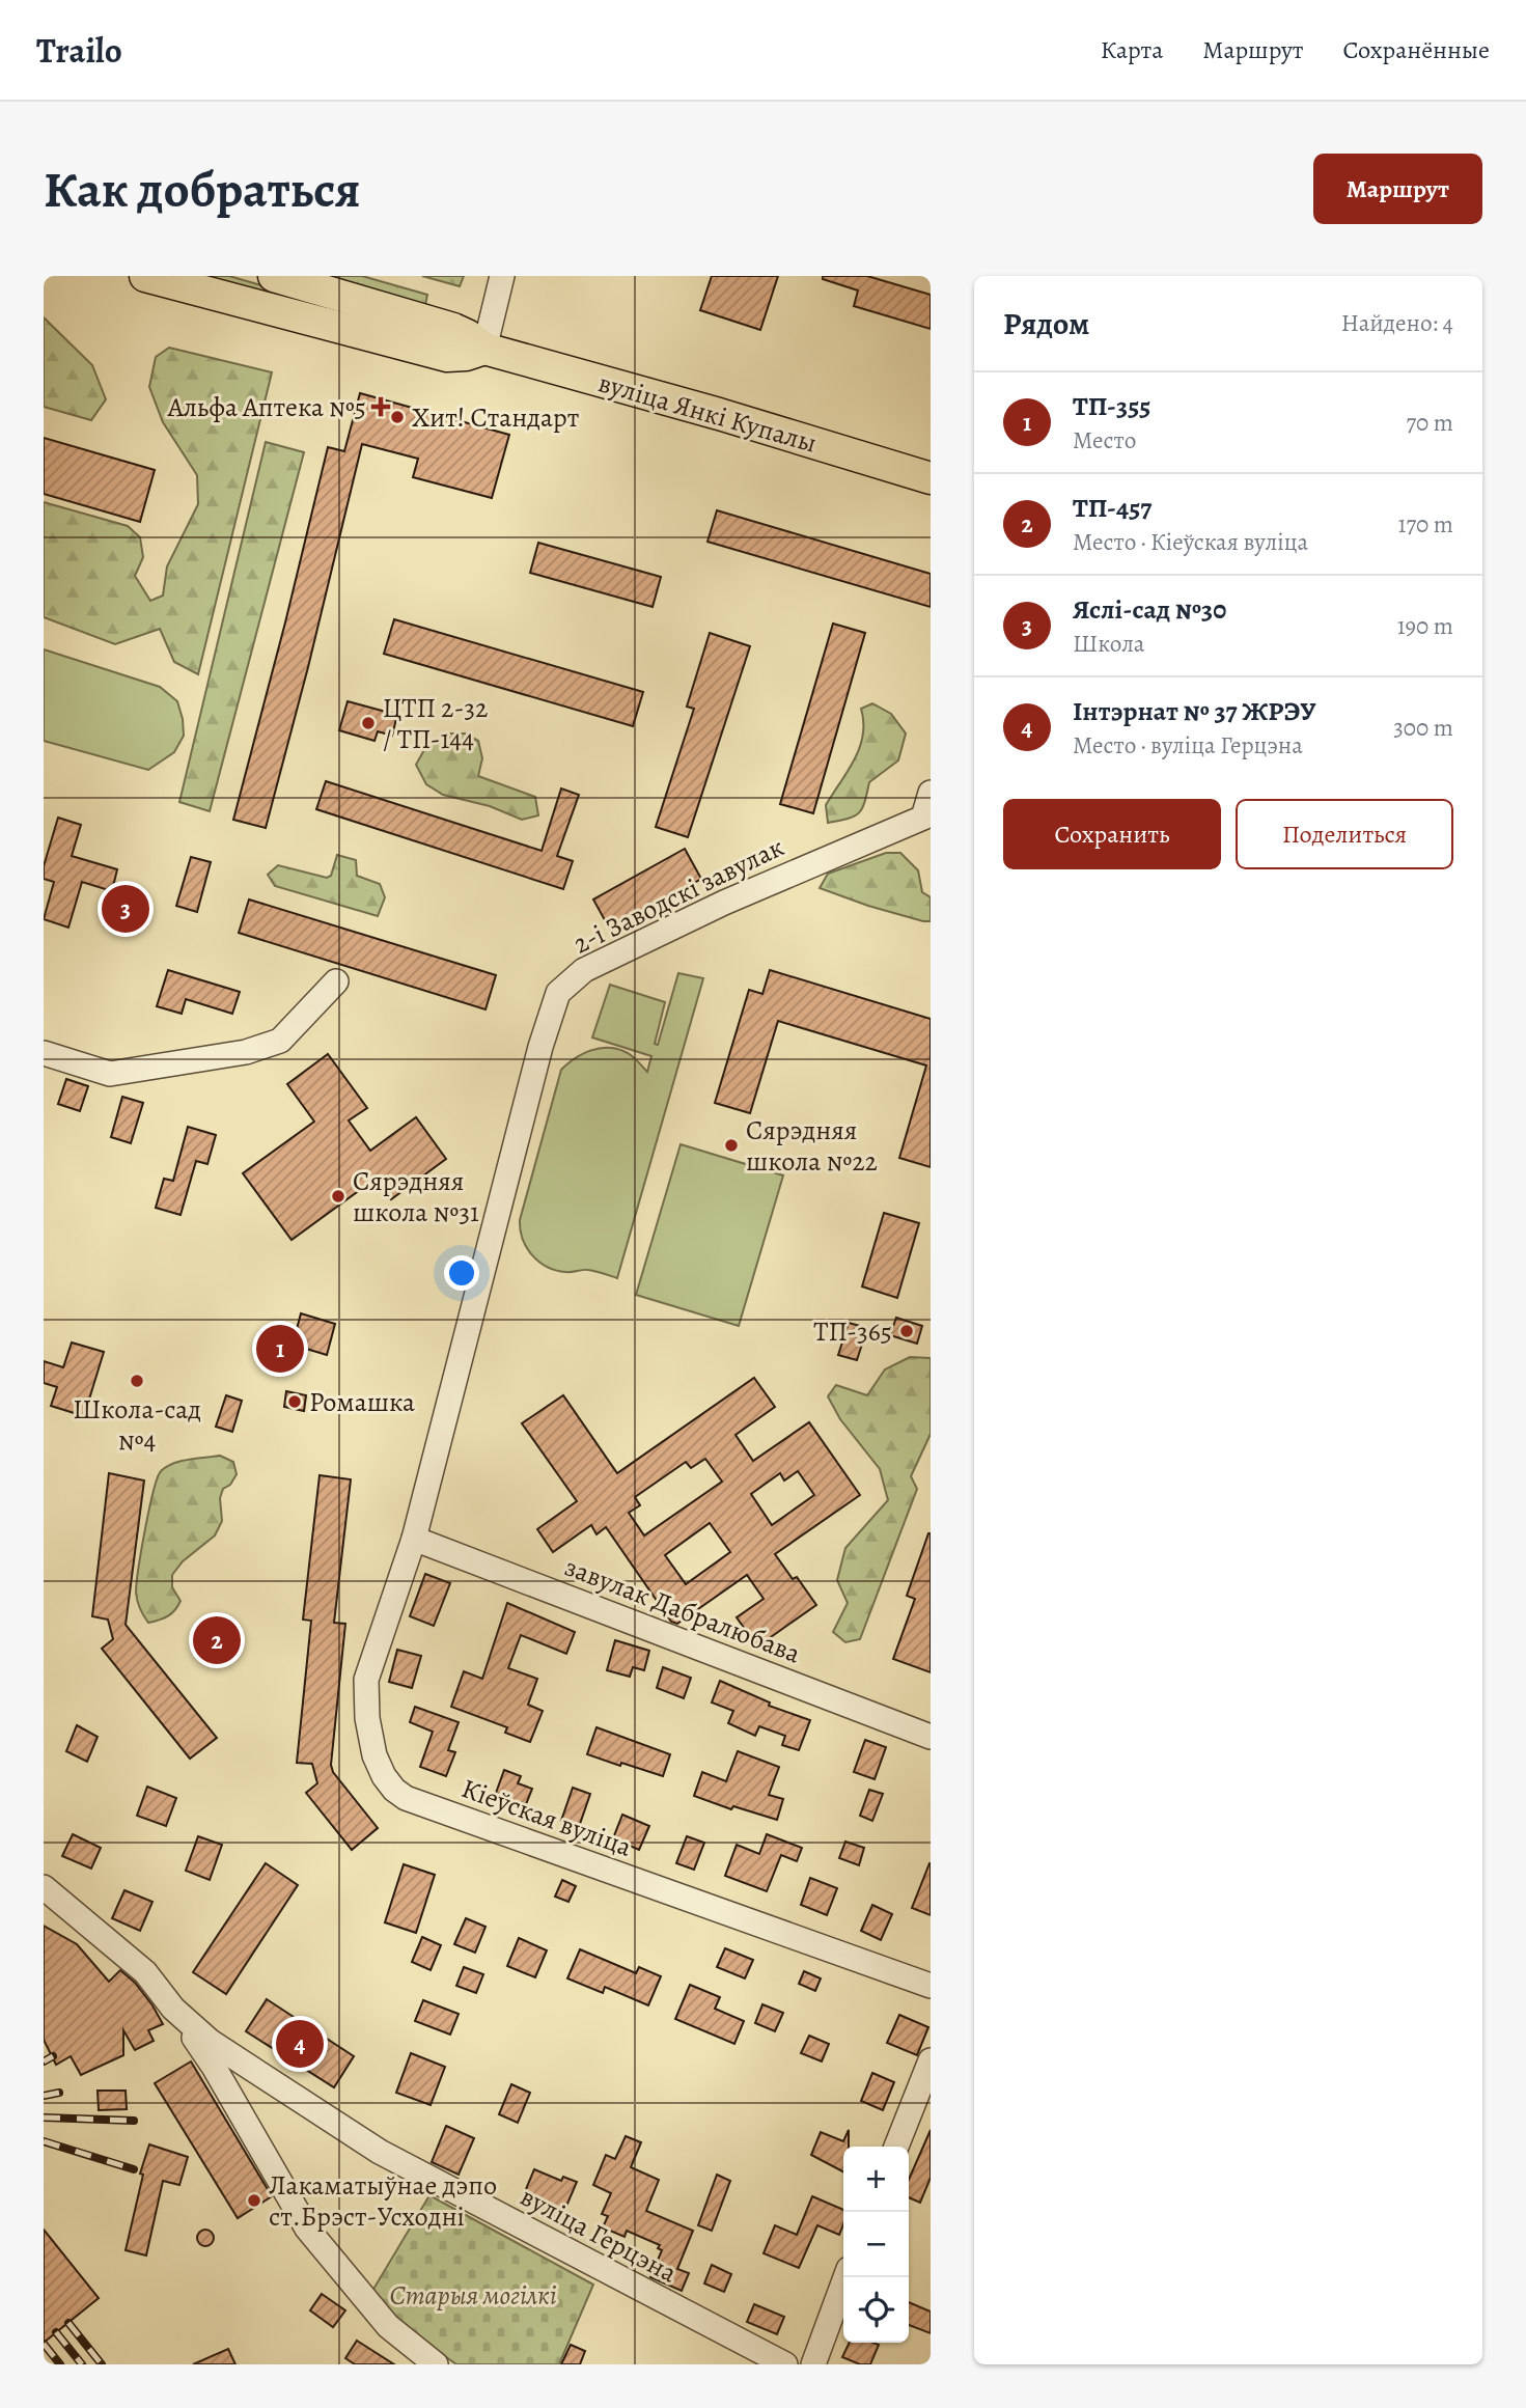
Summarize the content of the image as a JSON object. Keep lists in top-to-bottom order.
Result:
{
  "streets": {
    "main road": ["вуліца Янкі Купалы"],
    "street": [
      "2-і Заводскі завулак",
      "завулак Дабралюбава",
      "Кіеўская вуліца",
      "вуліца Герцэна"
    ]
  },
  "crossings": [
    ["2-і Заводскі завулак", "завулак Дабралюбава"],
    ["2-і Заводскі завулак", "Кіеўская вуліца"],
    ["завулак Дабралюбава", "Кіеўская вуліца"]
  ],
  "parks": ["Старыя могілкі"],
  "places": {
    "health": ["Альфа Аптека №5"],
    "other": [
      "Хит! Стандарт",
      "ЦТП 2-32 / ТП-144",
      "Сярэдняя школа №22",
      "Сярэдняя школа №31",
      "ТП-365",
      "Школа-сад №4",
      "Ромашка",
      "Лакаматыўнае дэпо ст.Брэст-Усходні"
    ]
  },
  "page": {
    "header": "Trailo",
    "nav": ["Карта", "Маршрут", "Сохранённые"],
    "buttons": [
      "Маршрут",
      ["Сохранить", "Поделиться"]
    ],
    "title": "Как добраться",
    "heading": ["Рядом", "Найдено: 4"],
    "list": [
      {
        "mark": "1",
        "name": "ТП-355",
        "note": "Место",
        "value": "70 m"
      },
      {
        "mark": "2",
        "name": "ТП-457",
        "note": "Место · Кіеўская вуліца",
        "value": "170 m"
      },
      {
        "mark": "3",
        "name": "Яслі-сад №30",
        "note": "Школа",
        "value": "190 m"
      },
      {
        "mark": "4",
        "name": "Інтэрнат № 37 ЖРЭУ",
        "note": "Место · вуліца Герцэна",
        "value": "300 m"
      }
    ],
    "pins": [
      "3",
      "1",
      "2",
      "4"
    ],
    "map_buttons": ["+", "−"]
  }
}
